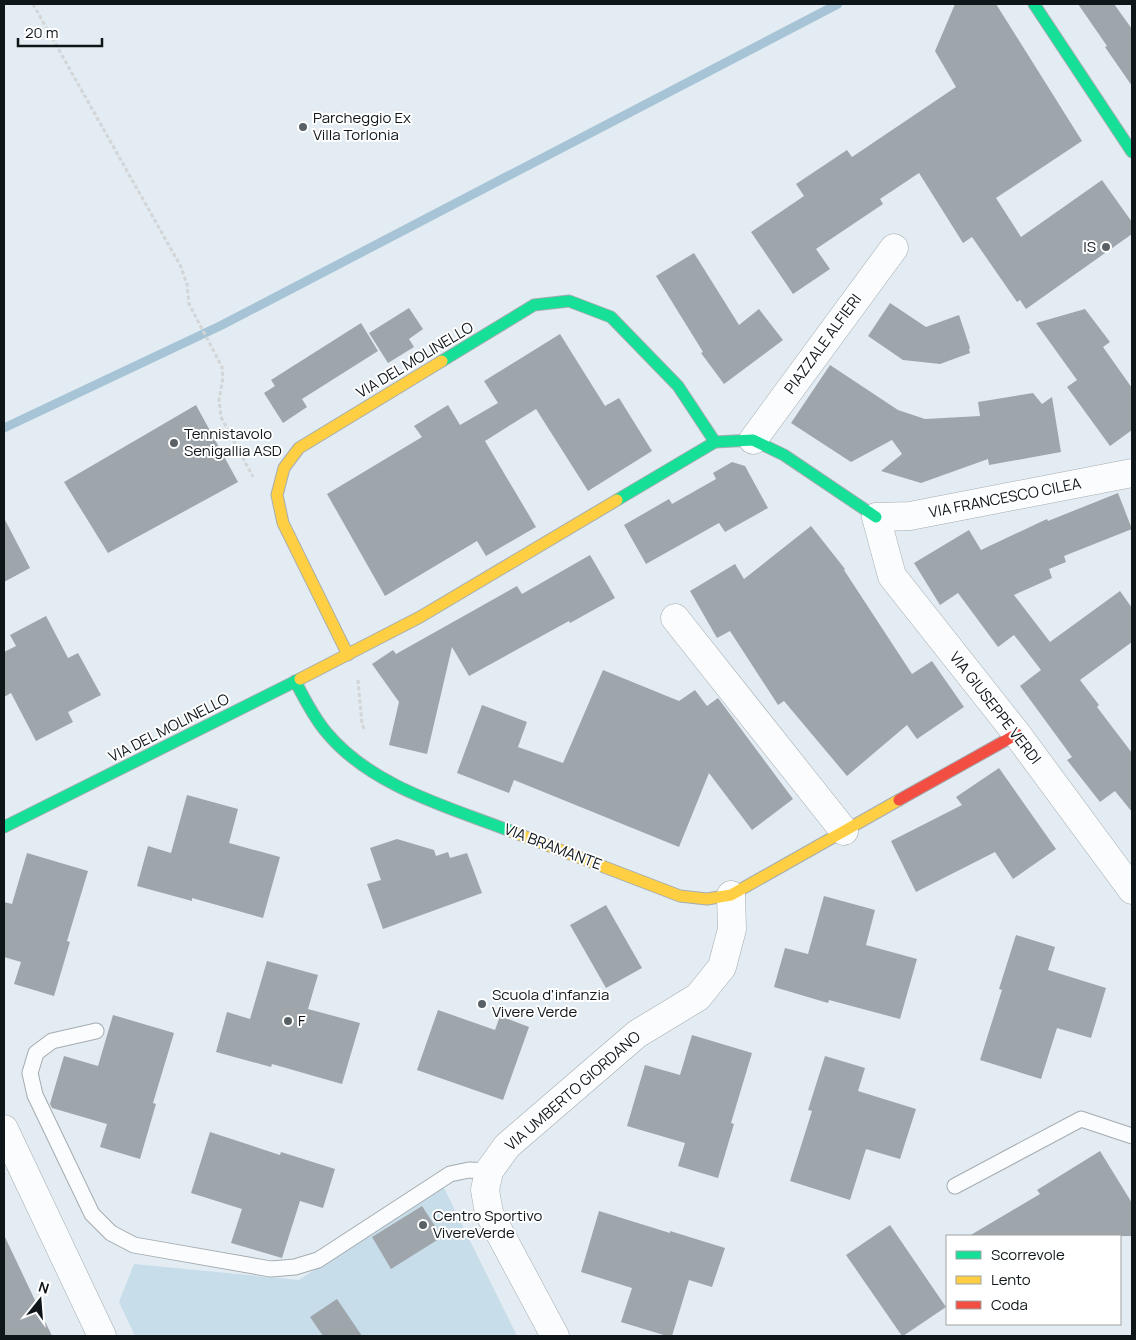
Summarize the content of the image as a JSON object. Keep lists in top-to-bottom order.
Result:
{
  "streets": {
    "street": [
      "PIAZZALE ALFIERI",
      "VIA DEL MOLINELLO",
      "VIA FRANCESCO CILEA",
      "VIA GIUSEPPE VERDI",
      "VIA BRAMANTE",
      "VIA UMBERTO GIORDANO"
    ]
  },
  "crossings": [
    ["PIAZZALE ALFIERI", "VIA DEL MOLINELLO"],
    ["VIA DEL MOLINELLO", "VIA BRAMANTE"],
    ["VIA FRANCESCO CILEA", "VIA GIUSEPPE VERDI"],
    ["VIA GIUSEPPE VERDI", "VIA BRAMANTE"],
    ["VIA BRAMANTE", "VIA UMBERTO GIORDANO"]
  ],
  "places": [
    "Parcheggio Ex Villa Torlonia",
    "IS",
    "Tennistavolo Senigallia ASD",
    "Scuola d'infanzia Vivere Verde",
    "F",
    "Centro Sportivo VivereVerde"
  ],
  "legend": ["Scorrevole", "Lento", "Coda"],
  "scale_bar": "20 m",
  "north": "top"
}
